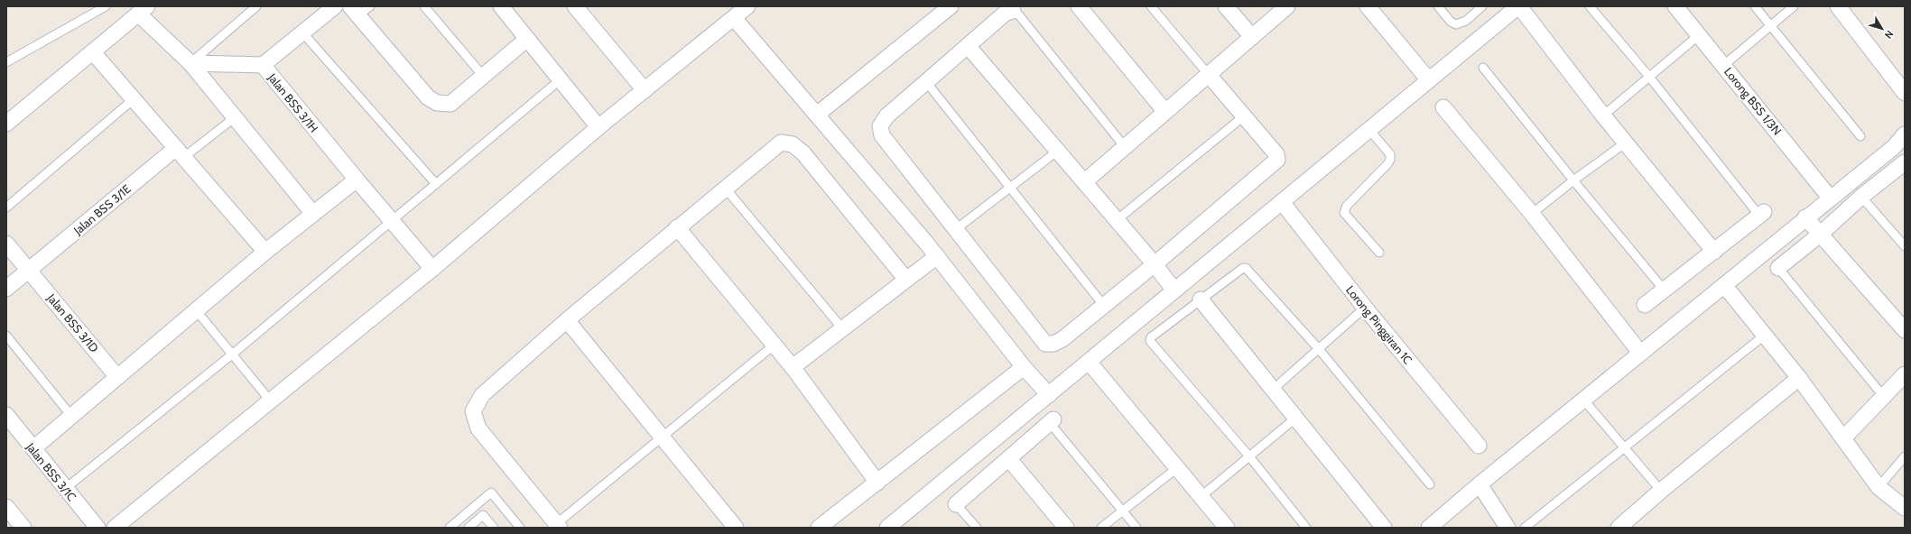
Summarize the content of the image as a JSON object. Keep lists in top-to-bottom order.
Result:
{
  "streets": {
    "street": [
      "Lorong BSS 1/3N",
      "Jalan BSS 3/1H",
      "Jalan BSS 3/1E",
      "Jalan BSS 3/1D",
      "Lorong Pinggiran 1C",
      "Jalan BSS 3/1C"
    ]
  },
  "crossings": [
    ["Jalan BSS 3/1E", "Jalan BSS 3/1D"]
  ],
  "north": "bottom right"
}
